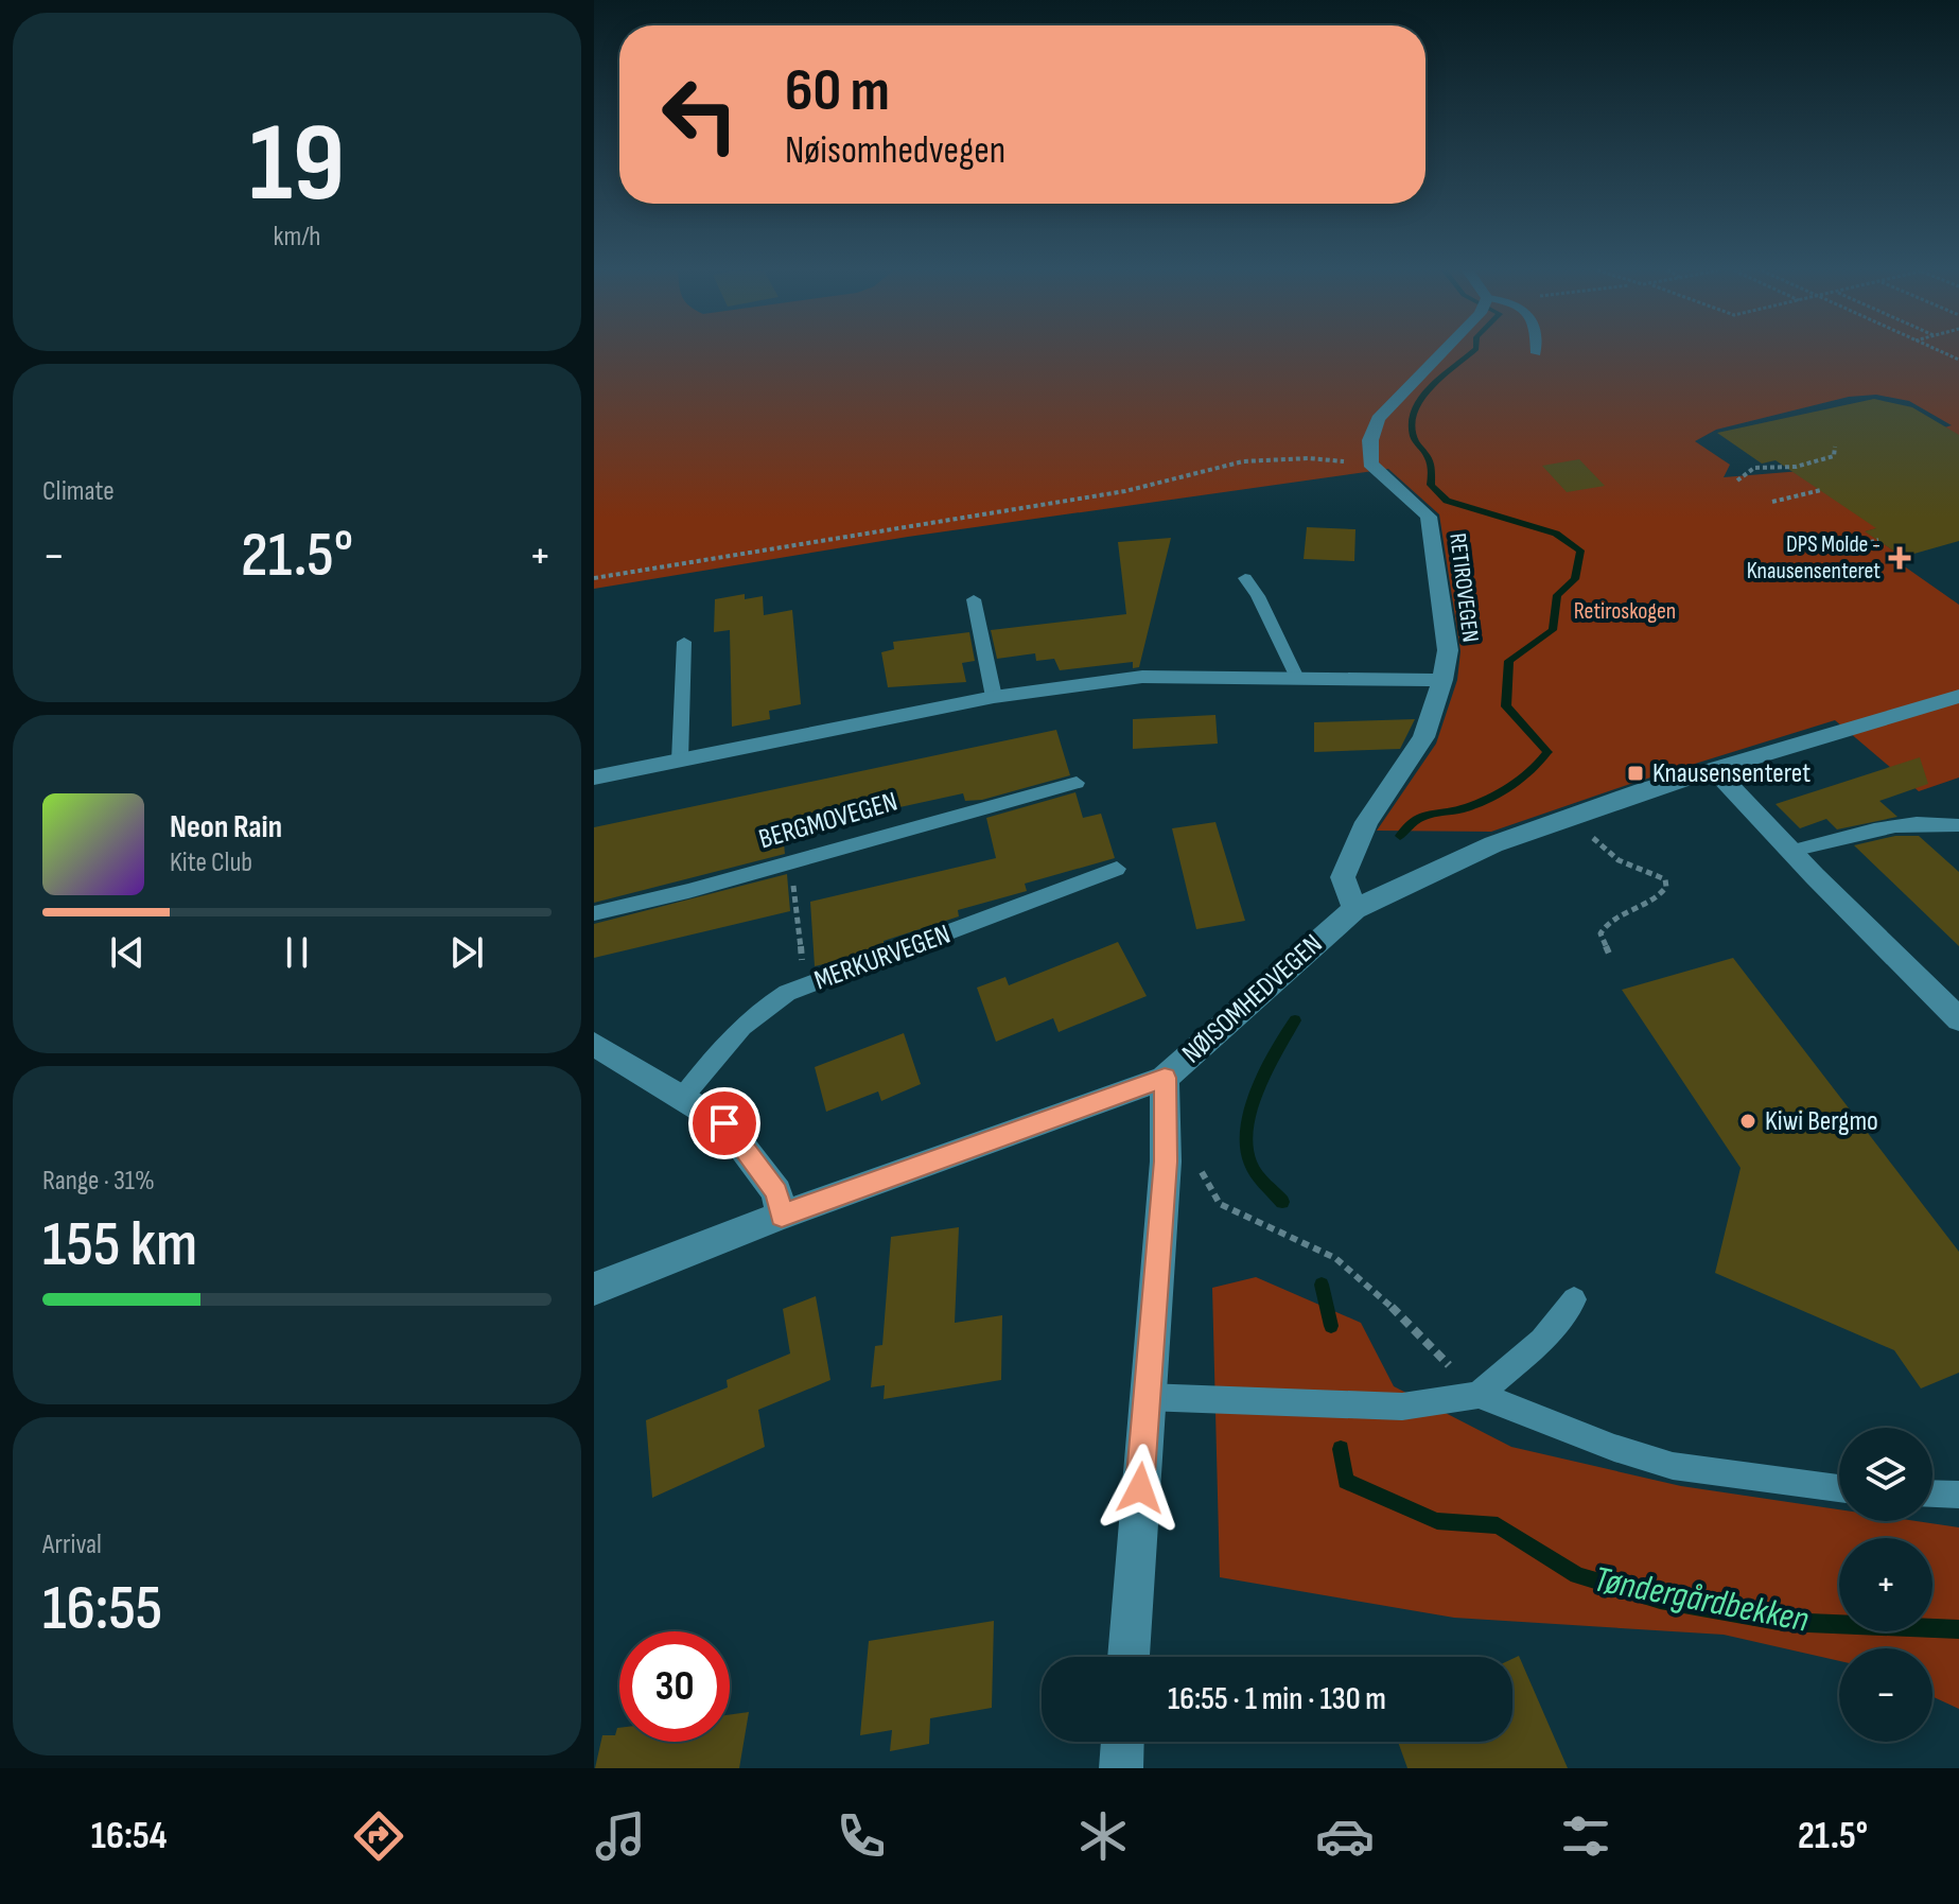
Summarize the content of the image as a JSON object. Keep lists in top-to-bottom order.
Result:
{
  "streets": {
    "street": ["RETIROVEGEN", "NØISOMHEDVEGEN"],
    "lane": ["BERGMOVEGEN", "MERKURVEGEN"]
  },
  "crossings": [
    ["RETIROVEGEN", "NØISOMHEDVEGEN"]
  ],
  "water": ["Tøndergårdbekken"],
  "parks": ["Retiroskogen"],
  "places": {
    "health": ["DPS Molde - Knausensenteret"],
    "transit": ["Knausensenteret"],
    "other": ["Kiwi Bergmo"]
  },
  "page": {
    "tile": [
      ["19", "km/h"],
      "Climate",
      ["Range · 31%", "155 km"],
      ["Arrival", "16:55"]
    ],
    "turn": ["60 m", "Nøisomhedvegen"],
    "heat": ["−", "21.5°", "+"],
    "song": ["Neon Rain", "Kite Club"],
    "map_buttons": ["+", "−"],
    "limit": "30",
    "trip": "16:55 · 1 min · 130 m",
    "tabs": ["16:54", "21.5°"]
  }
}
